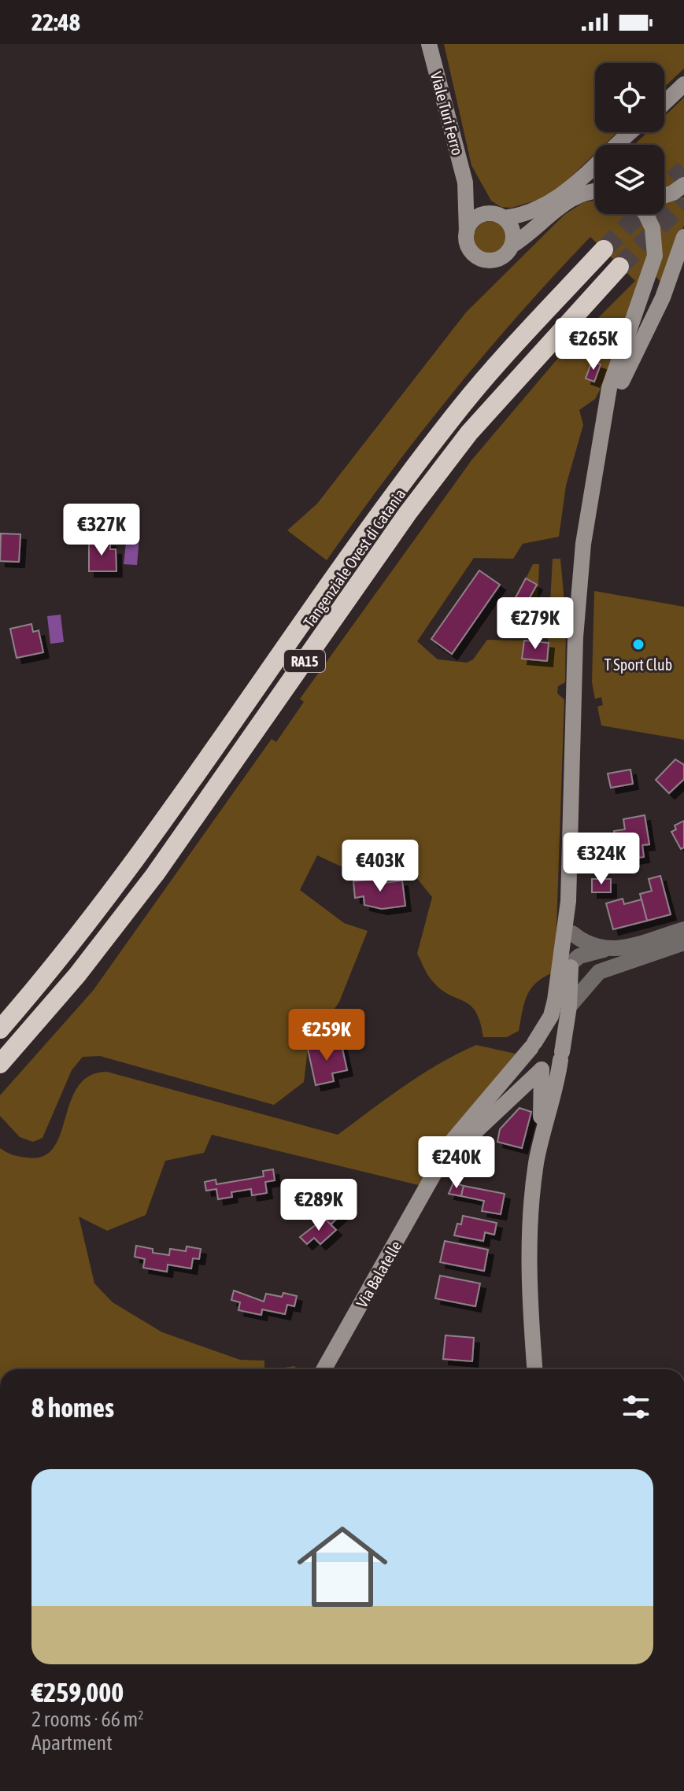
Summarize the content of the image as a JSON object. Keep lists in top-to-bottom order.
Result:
{
  "streets": {
    "highway": ["Tangenziale Ovest di Catania", "RA15"],
    "main road": ["Viale Turi Ferro", "Via Balatelle"]
  },
  "places": ["T Sport Club"],
  "page": {
    "status": "22:48",
    "price": [
      "€265K",
      "€327K",
      "€279K",
      "€324K",
      "€403K",
      "€259K",
      "€240K",
      "€289K"
    ],
    "heading": "8 homes",
    "list": [
      {
        "name": "€259,000",
        "note": "2 rooms · 66 m² · Apartment"
      }
    ]
  }
}
